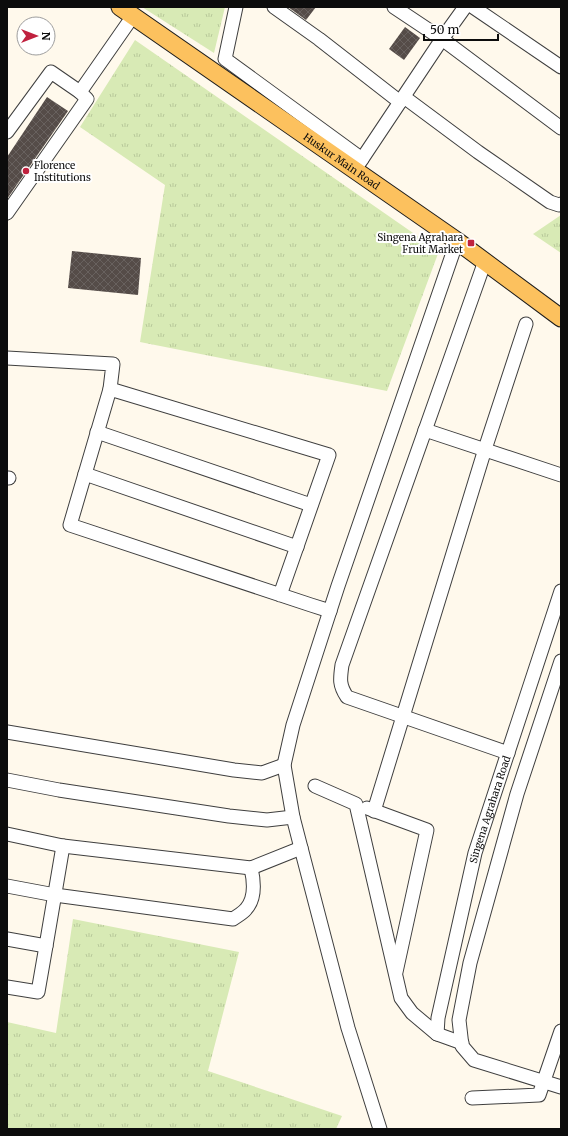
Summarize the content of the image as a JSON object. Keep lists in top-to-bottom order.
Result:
{
  "streets": {
    "main road": ["Huskur Main Road"],
    "street": ["Singena Agrahara Road"]
  },
  "places": {
    "other": ["Florence Institutions"],
    "transit": ["Singena Agrahara Fruit Market"]
  },
  "scale_bar": "50 m",
  "north": "right"
}
